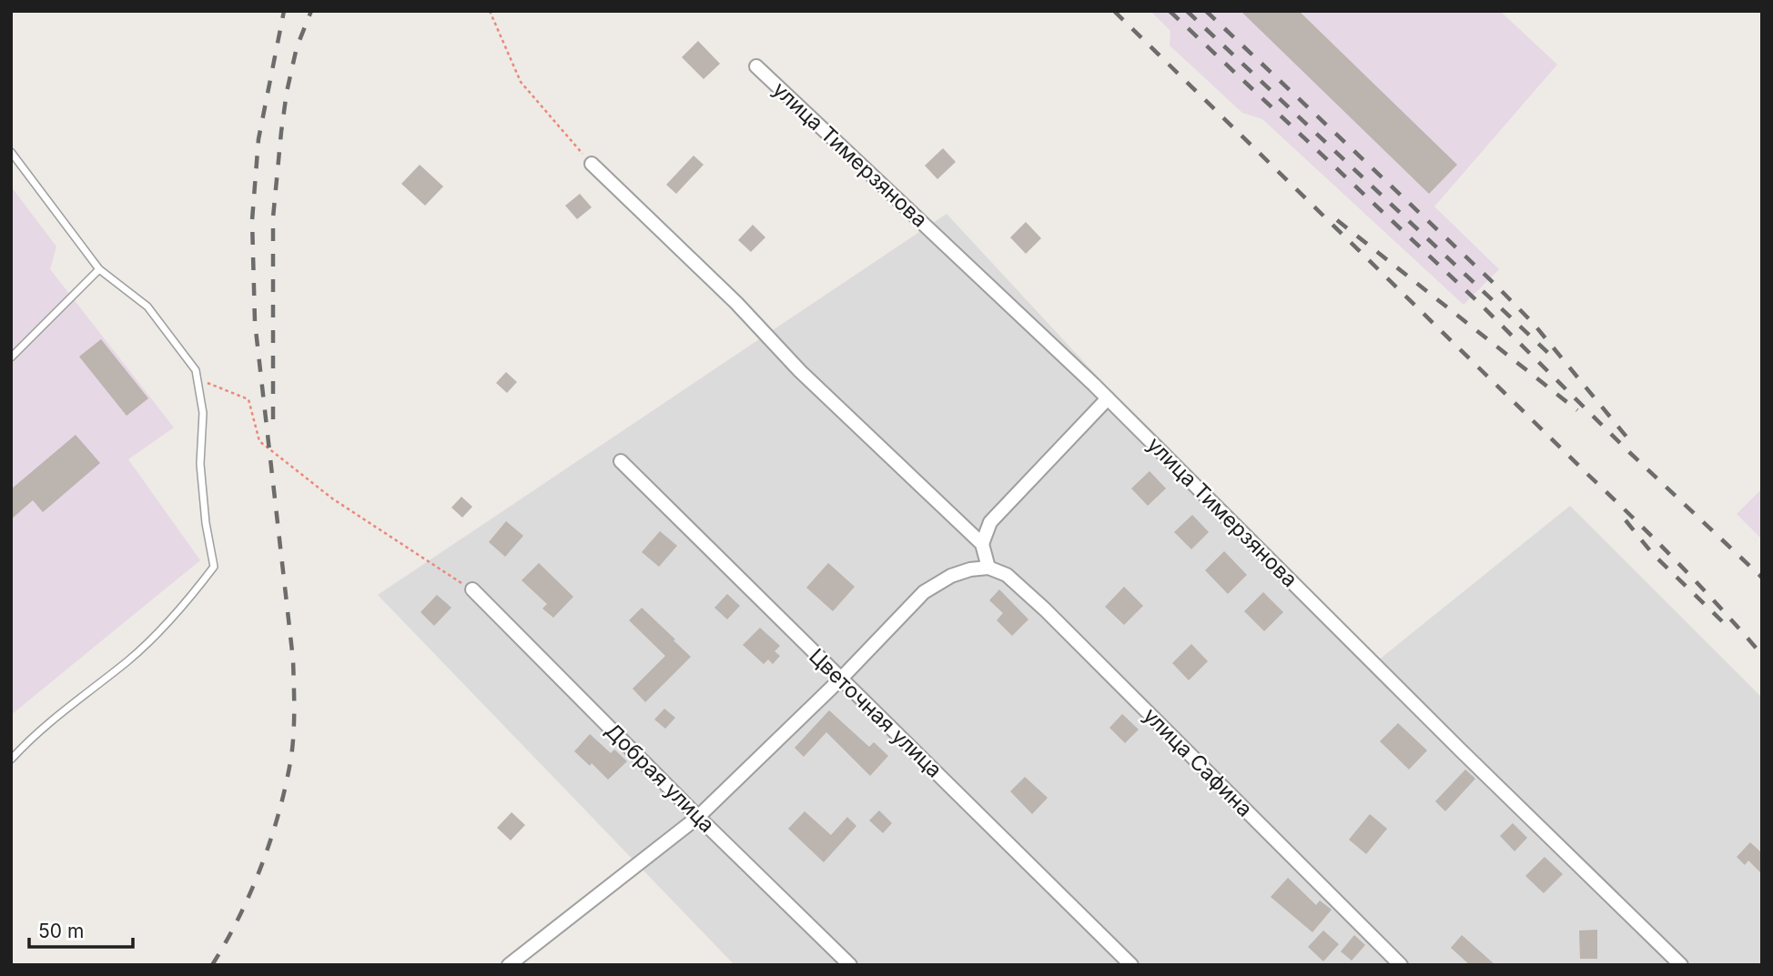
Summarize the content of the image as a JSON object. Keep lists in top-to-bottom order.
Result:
{
  "streets": {
    "street": [
      "улица Тимерзянова",
      "Цветочная улица",
      "улица Сафина",
      "Добрая улица"
    ]
  },
  "scale_bar": "50 m"
}
